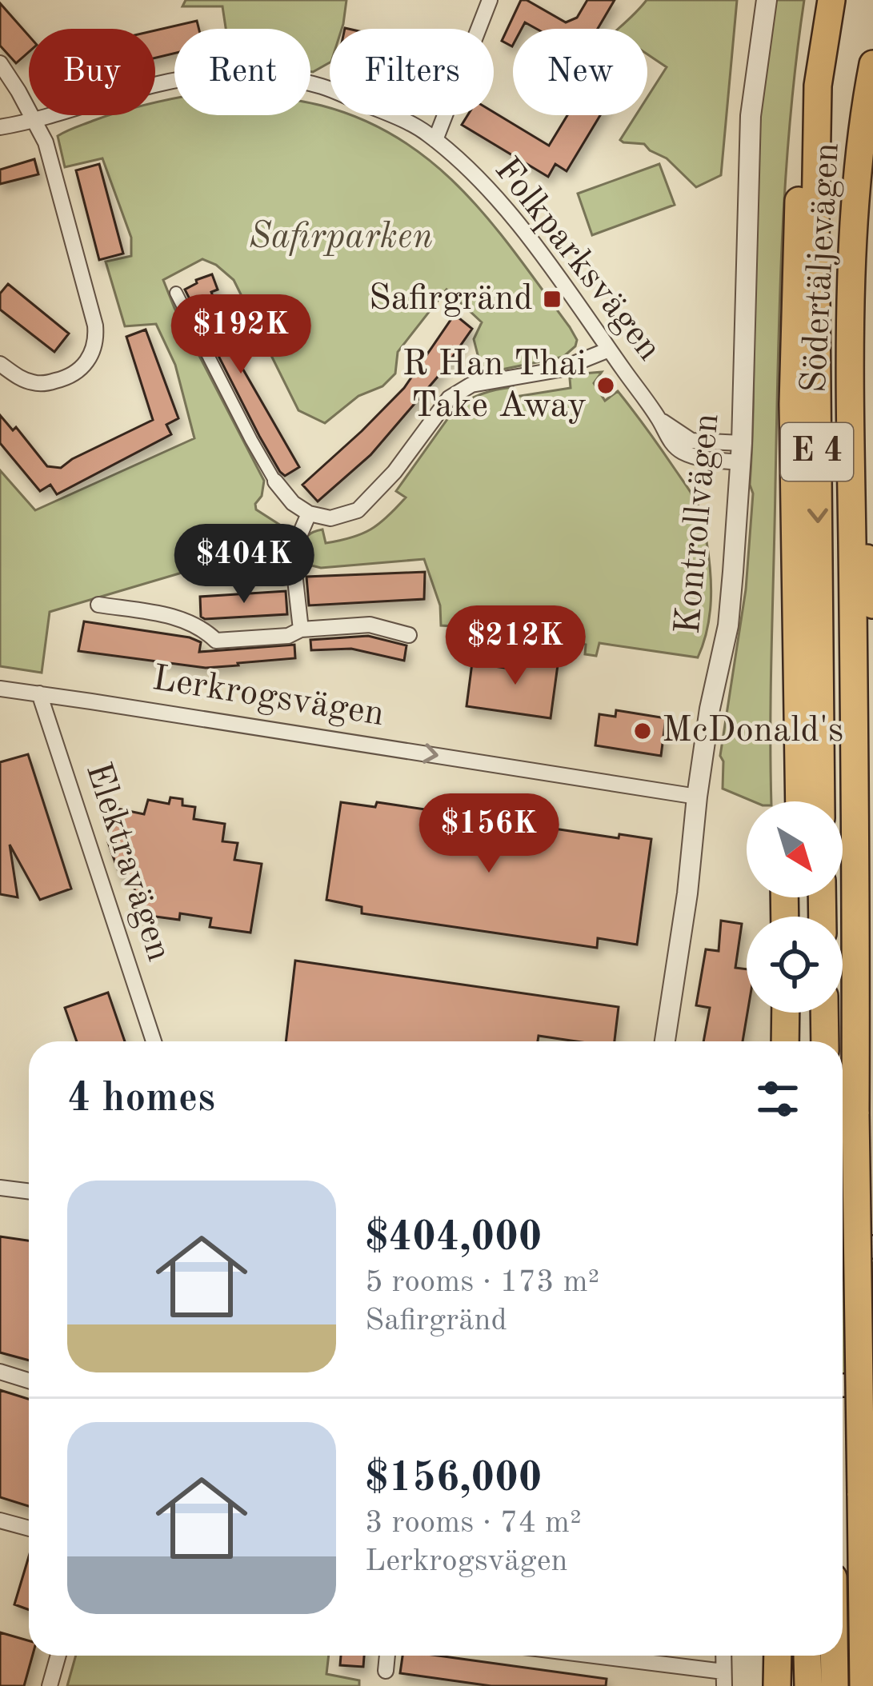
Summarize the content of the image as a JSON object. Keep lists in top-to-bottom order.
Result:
{
  "streets": {
    "highway": ["Södertäljevägen", "E 4"],
    "street": [
      "Folkparksvägen",
      "Kontrollvägen",
      "Lerkrogsvägen",
      "Elektravägen"
    ]
  },
  "crossings": [
    ["Folkparksvägen", "Kontrollvägen"],
    ["Kontrollvägen", "Lerkrogsvägen"],
    ["Lerkrogsvägen", "Elektravägen"]
  ],
  "parks": ["Safirparken"],
  "places": {
    "transit": ["Safirgränd"],
    "other": ["R Han Thai Take Away", "McDonald's"]
  },
  "north": "bottom right",
  "page": {
    "chip": [
      "Buy",
      "Rent",
      "Filters",
      "New"
    ],
    "price": [
      "$192K",
      "$404K",
      "$212K",
      "$156K"
    ],
    "heading": "4 homes",
    "list": [
      {
        "name": "$404,000",
        "note": "5 rooms · 173 m² · Safirgränd"
      },
      {
        "name": "$156,000",
        "note": "3 rooms · 74 m² · Lerkrogsvägen"
      }
    ]
  }
}
